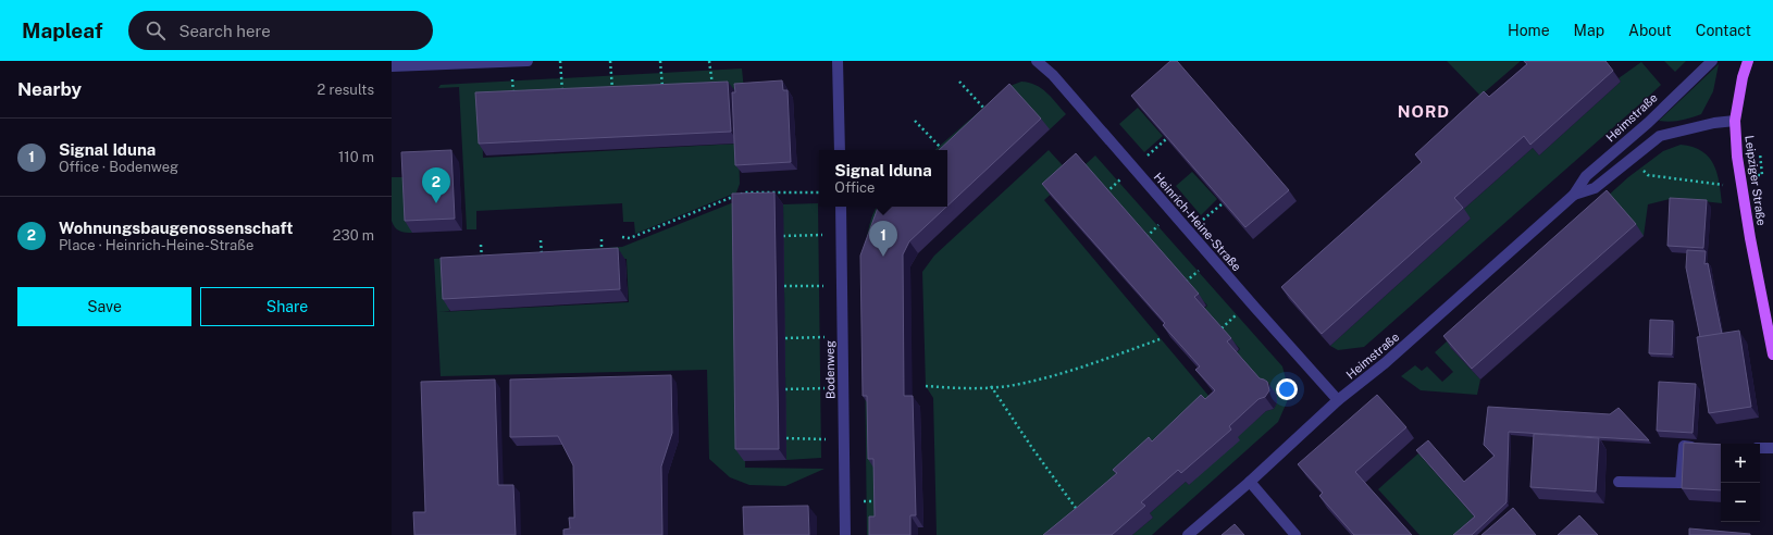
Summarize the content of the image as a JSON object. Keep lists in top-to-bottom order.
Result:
{
  "streets": {
    "main road": ["Leipziger Straße"],
    "street": ["Heimstraße", "Heinrich-Heine-Straße", "Bodenweg"]
  },
  "crossings": [
    ["Heimstraße", "Leipziger Straße"],
    ["Heimstraße", "Heinrich-Heine-Straße"]
  ],
  "districts": ["NORD"],
  "page": {
    "header": "Mapleaf",
    "search": "Search here",
    "nav": [
      "Home",
      "Map",
      "About",
      "Contact"
    ],
    "heading": ["Nearby", "2 results"],
    "list": [
      {
        "mark": "1",
        "name": "Signal Iduna",
        "note": "Office · Bodenweg",
        "value": "110 m"
      },
      {
        "mark": "2",
        "name": "Wohnungsbaugenossenschaft",
        "note": "Place · Heinrich-Heine-Straße",
        "value": "230 m"
      }
    ],
    "popup": ["Signal Iduna", "Office"],
    "pins": ["2", "1"],
    "buttons": ["Save", "Share"],
    "map_buttons": ["+", "−"]
  }
}
